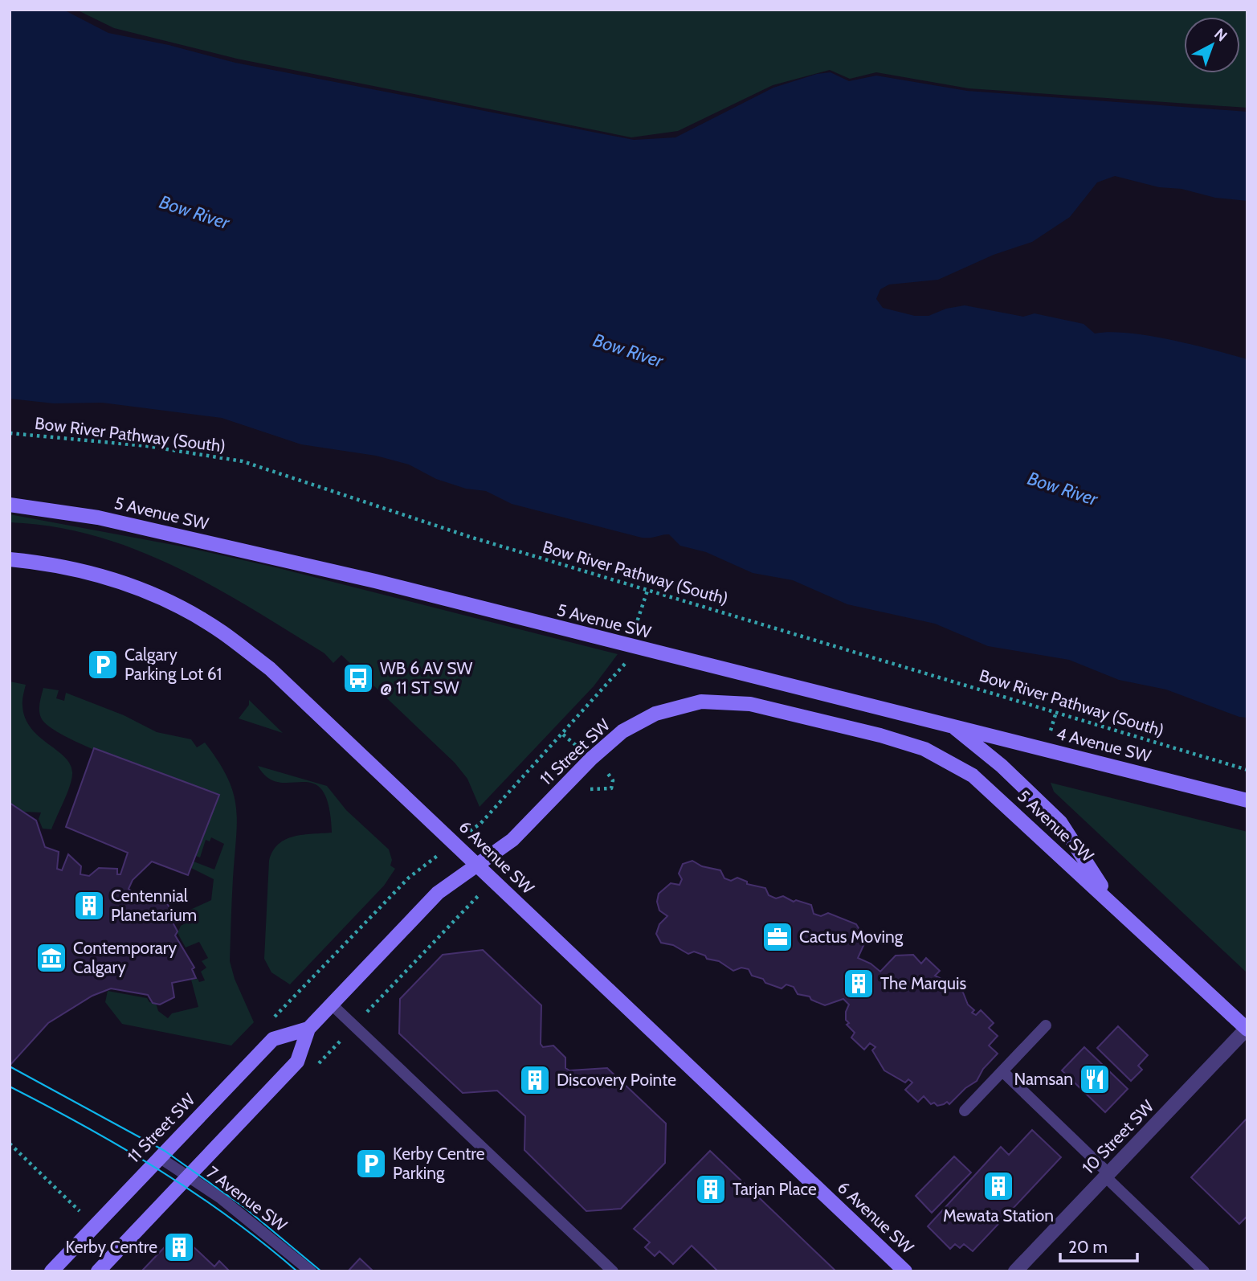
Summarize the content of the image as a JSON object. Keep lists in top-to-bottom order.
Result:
{
  "streets": {
    "street": [
      "5 Avenue SW",
      "4 Avenue SW",
      "11 Street SW",
      "6 Avenue SW",
      "10 Street SW"
    ],
    "lane": ["7 Avenue SW"],
    "path": ["Bow River Pathway (South)"]
  },
  "crossings": [
    ["5 Avenue SW", "4 Avenue SW"],
    ["5 Avenue SW", "11 Street SW"],
    ["5 Avenue SW", "10 Street SW"],
    ["11 Street SW", "6 Avenue SW"],
    ["11 Street SW", "7 Avenue SW"]
  ],
  "water": ["Bow River"],
  "places": {
    "parking": ["Calgary Parking Lot 61", "Kerby Centre Parking"],
    "bus stop": ["WB 6 AV SW @ 11 ST SW"],
    "building": [
      "Centennial Planetarium",
      "The Marquis",
      "Discovery Pointe",
      "Mewata Station",
      "Tarjan Place",
      "Kerby Centre"
    ],
    "office": ["Cactus Moving"],
    "museum": ["Contemporary Calgary"],
    "restaurant": ["Namsan"]
  },
  "scale_bar": "20 m",
  "north": "top right"
}
